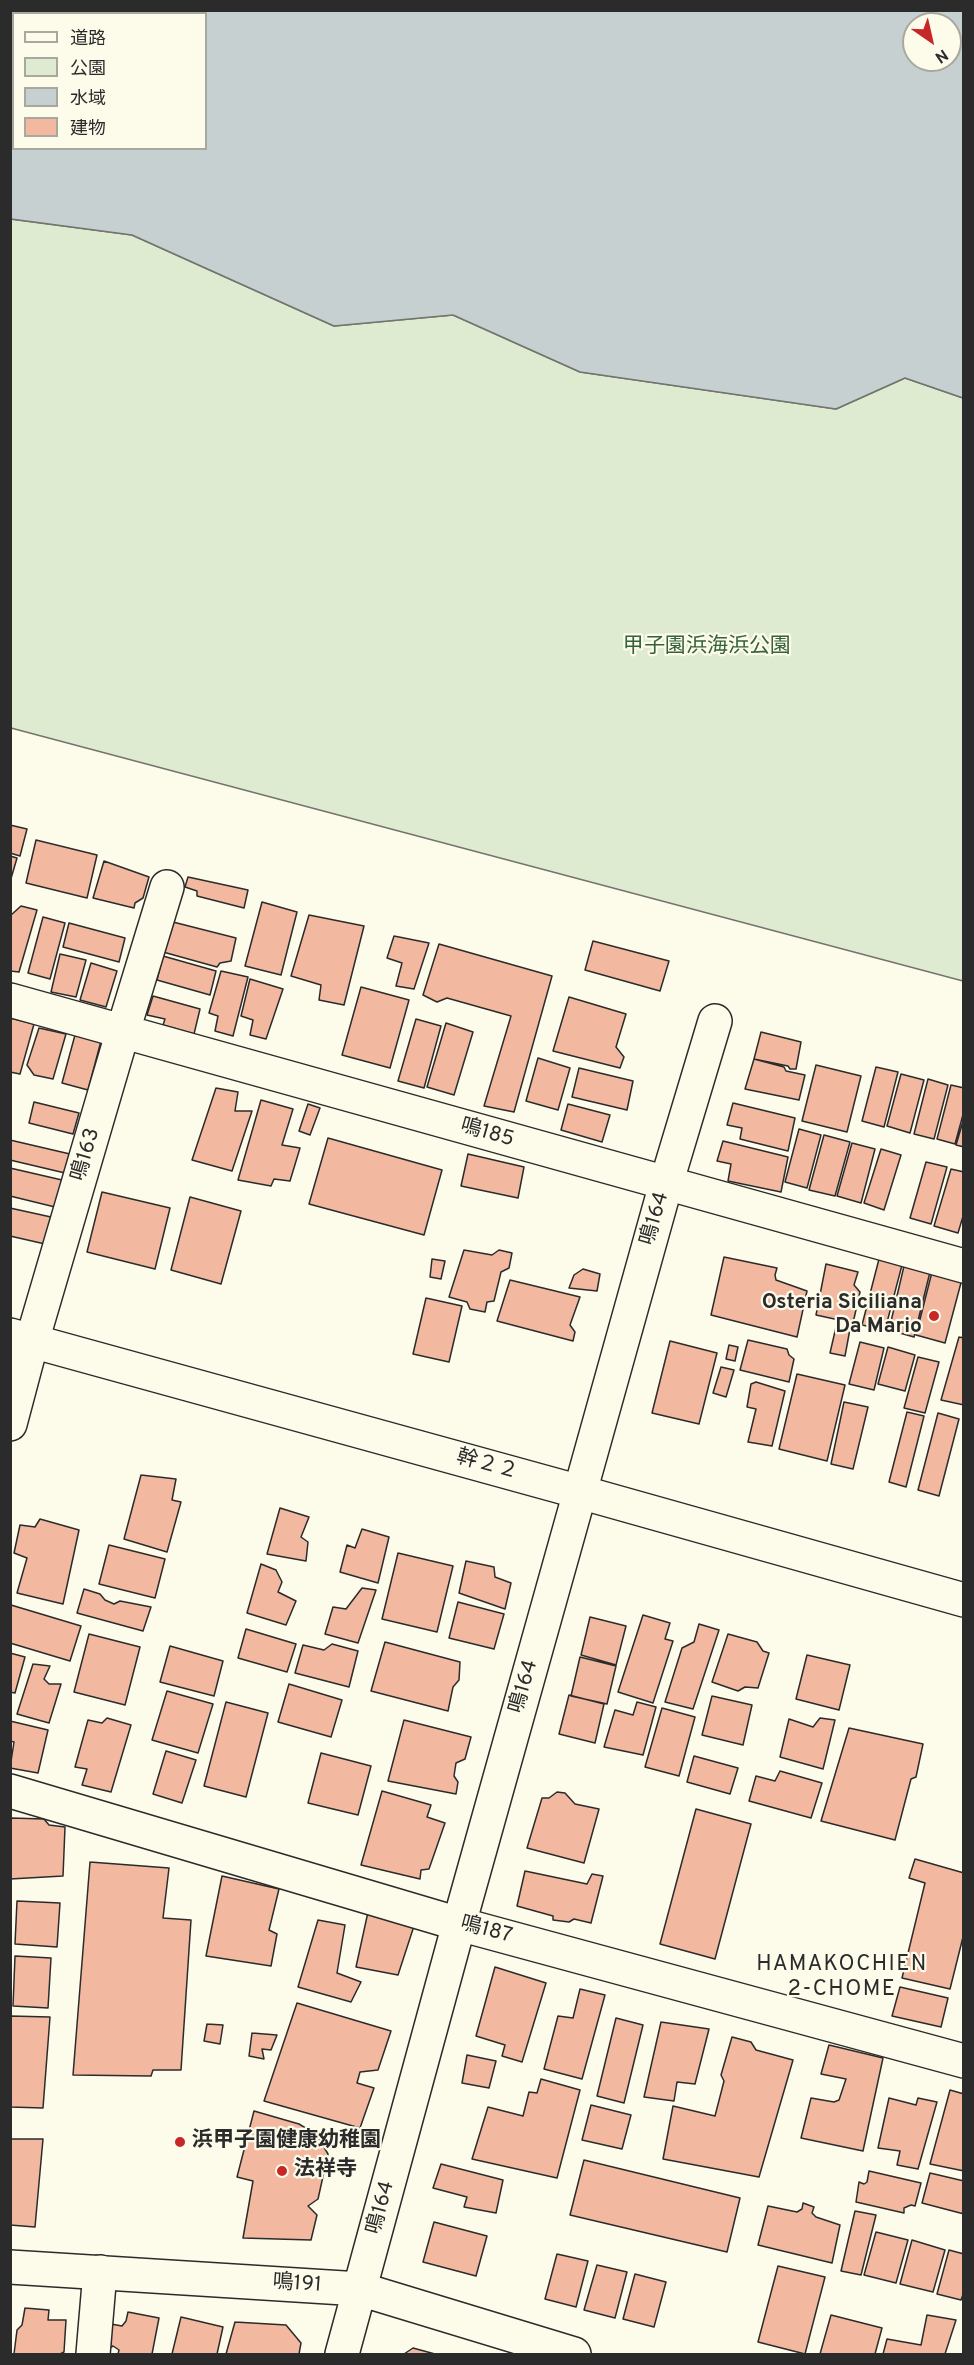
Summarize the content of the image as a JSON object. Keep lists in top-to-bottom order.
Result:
{
  "streets": {
    "street": [
      "鳴185",
      "鳴163",
      "鳴164",
      "幹２２",
      "鳴187",
      "鳴191"
    ]
  },
  "crossings": [
    ["鳴185", "鳴163"],
    ["鳴185", "鳴164"],
    ["鳴163", "幹２２"],
    ["鳴164", "幹２２"],
    ["鳴164", "鳴187"],
    ["鳴164", "鳴191"]
  ],
  "districts": ["HAMAKOCHIEN 2-CHOME"],
  "parks": ["甲子園浜海浜公園"],
  "places": ["Osteria Siciliana Da Mario", "浜甲子園健康幼稚園", "法祥寺"],
  "legend": [
    "道路",
    "公園",
    "水域",
    "建物"
  ],
  "north": "bottom right"
}
